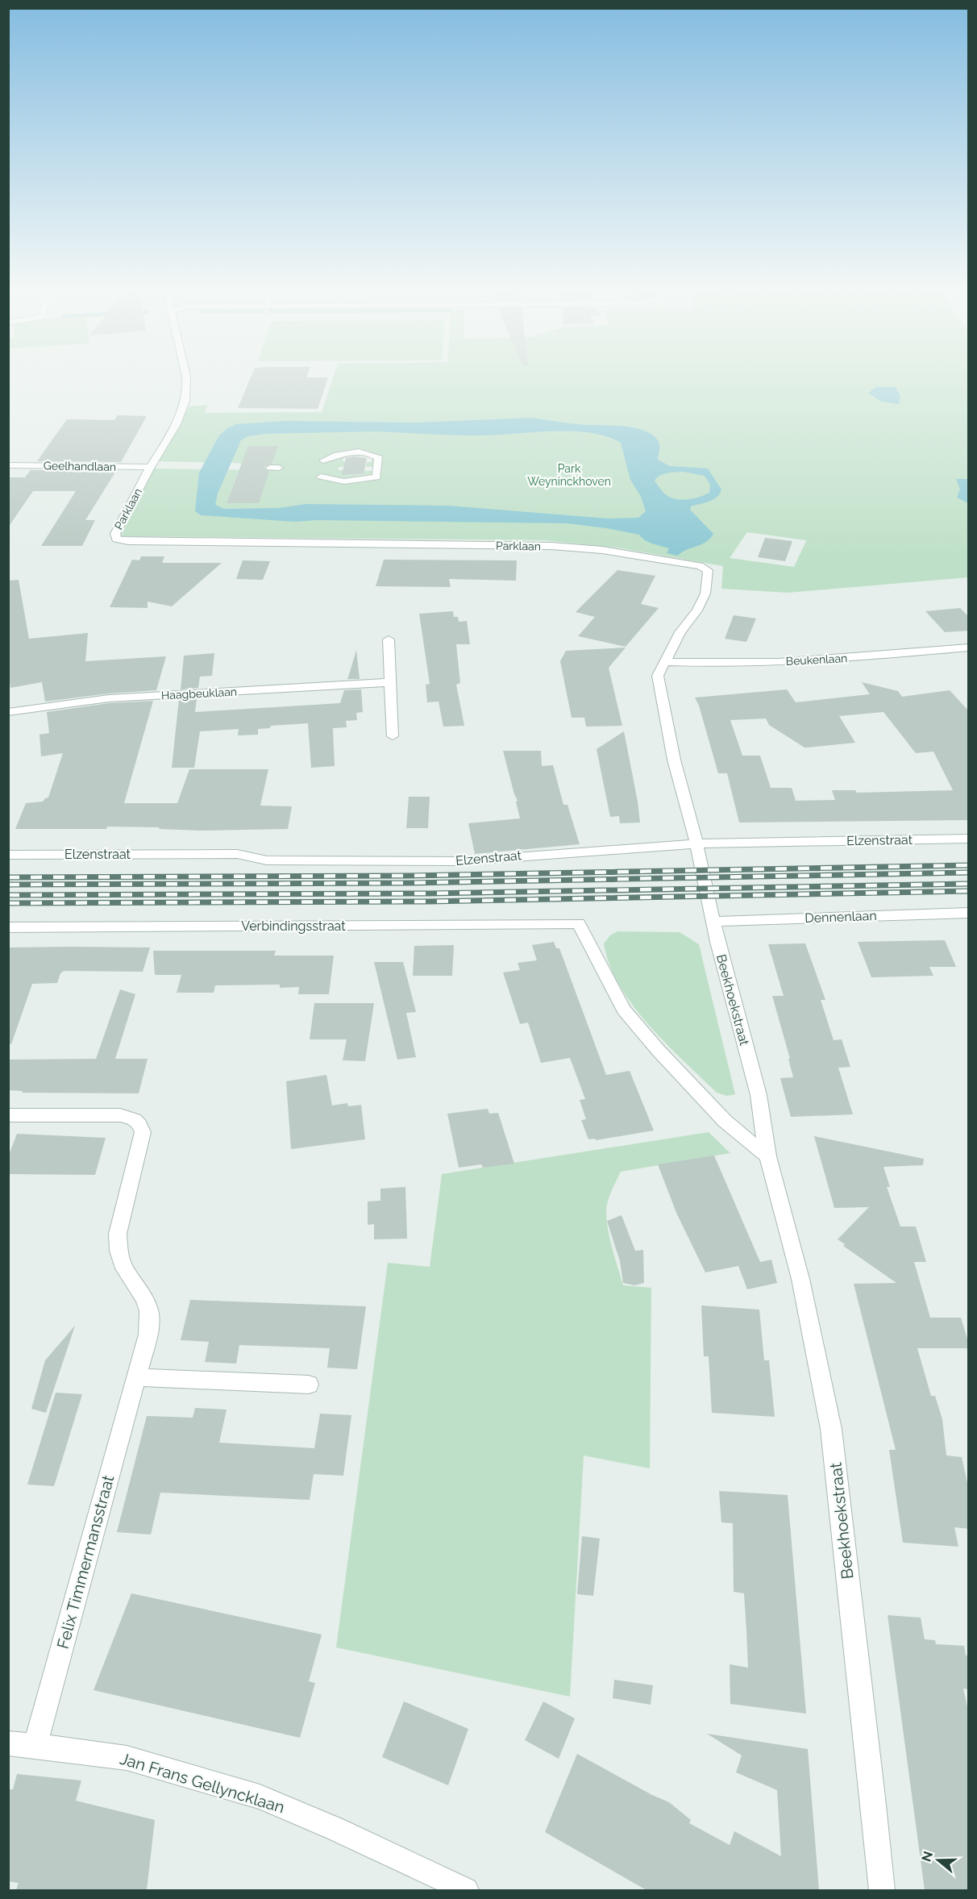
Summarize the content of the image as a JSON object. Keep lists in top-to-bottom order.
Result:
{
  "streets": {
    "street": [
      "Geelhandlaan",
      "Parklaan",
      "Beukenlaan",
      "Haagbeuklaan",
      "Elzenstraat",
      "Dennenlaan",
      "Verbindingsstraat",
      "Beekhoekstraat",
      "Felix Timmermansstraat",
      "Jan Frans Gellyncklaan"
    ]
  },
  "crossings": [
    ["Geelhandlaan", "Parklaan"],
    ["Parklaan", "Beukenlaan"],
    ["Parklaan", "Elzenstraat"],
    ["Parklaan", "Beekhoekstraat"],
    ["Elzenstraat", "Beekhoekstraat"],
    ["Dennenlaan", "Beekhoekstraat"],
    ["Verbindingsstraat", "Beekhoekstraat"],
    ["Felix Timmermansstraat", "Jan Frans Gellyncklaan"]
  ],
  "parks": ["Park Weyninckhoven"],
  "north": "left"
}
